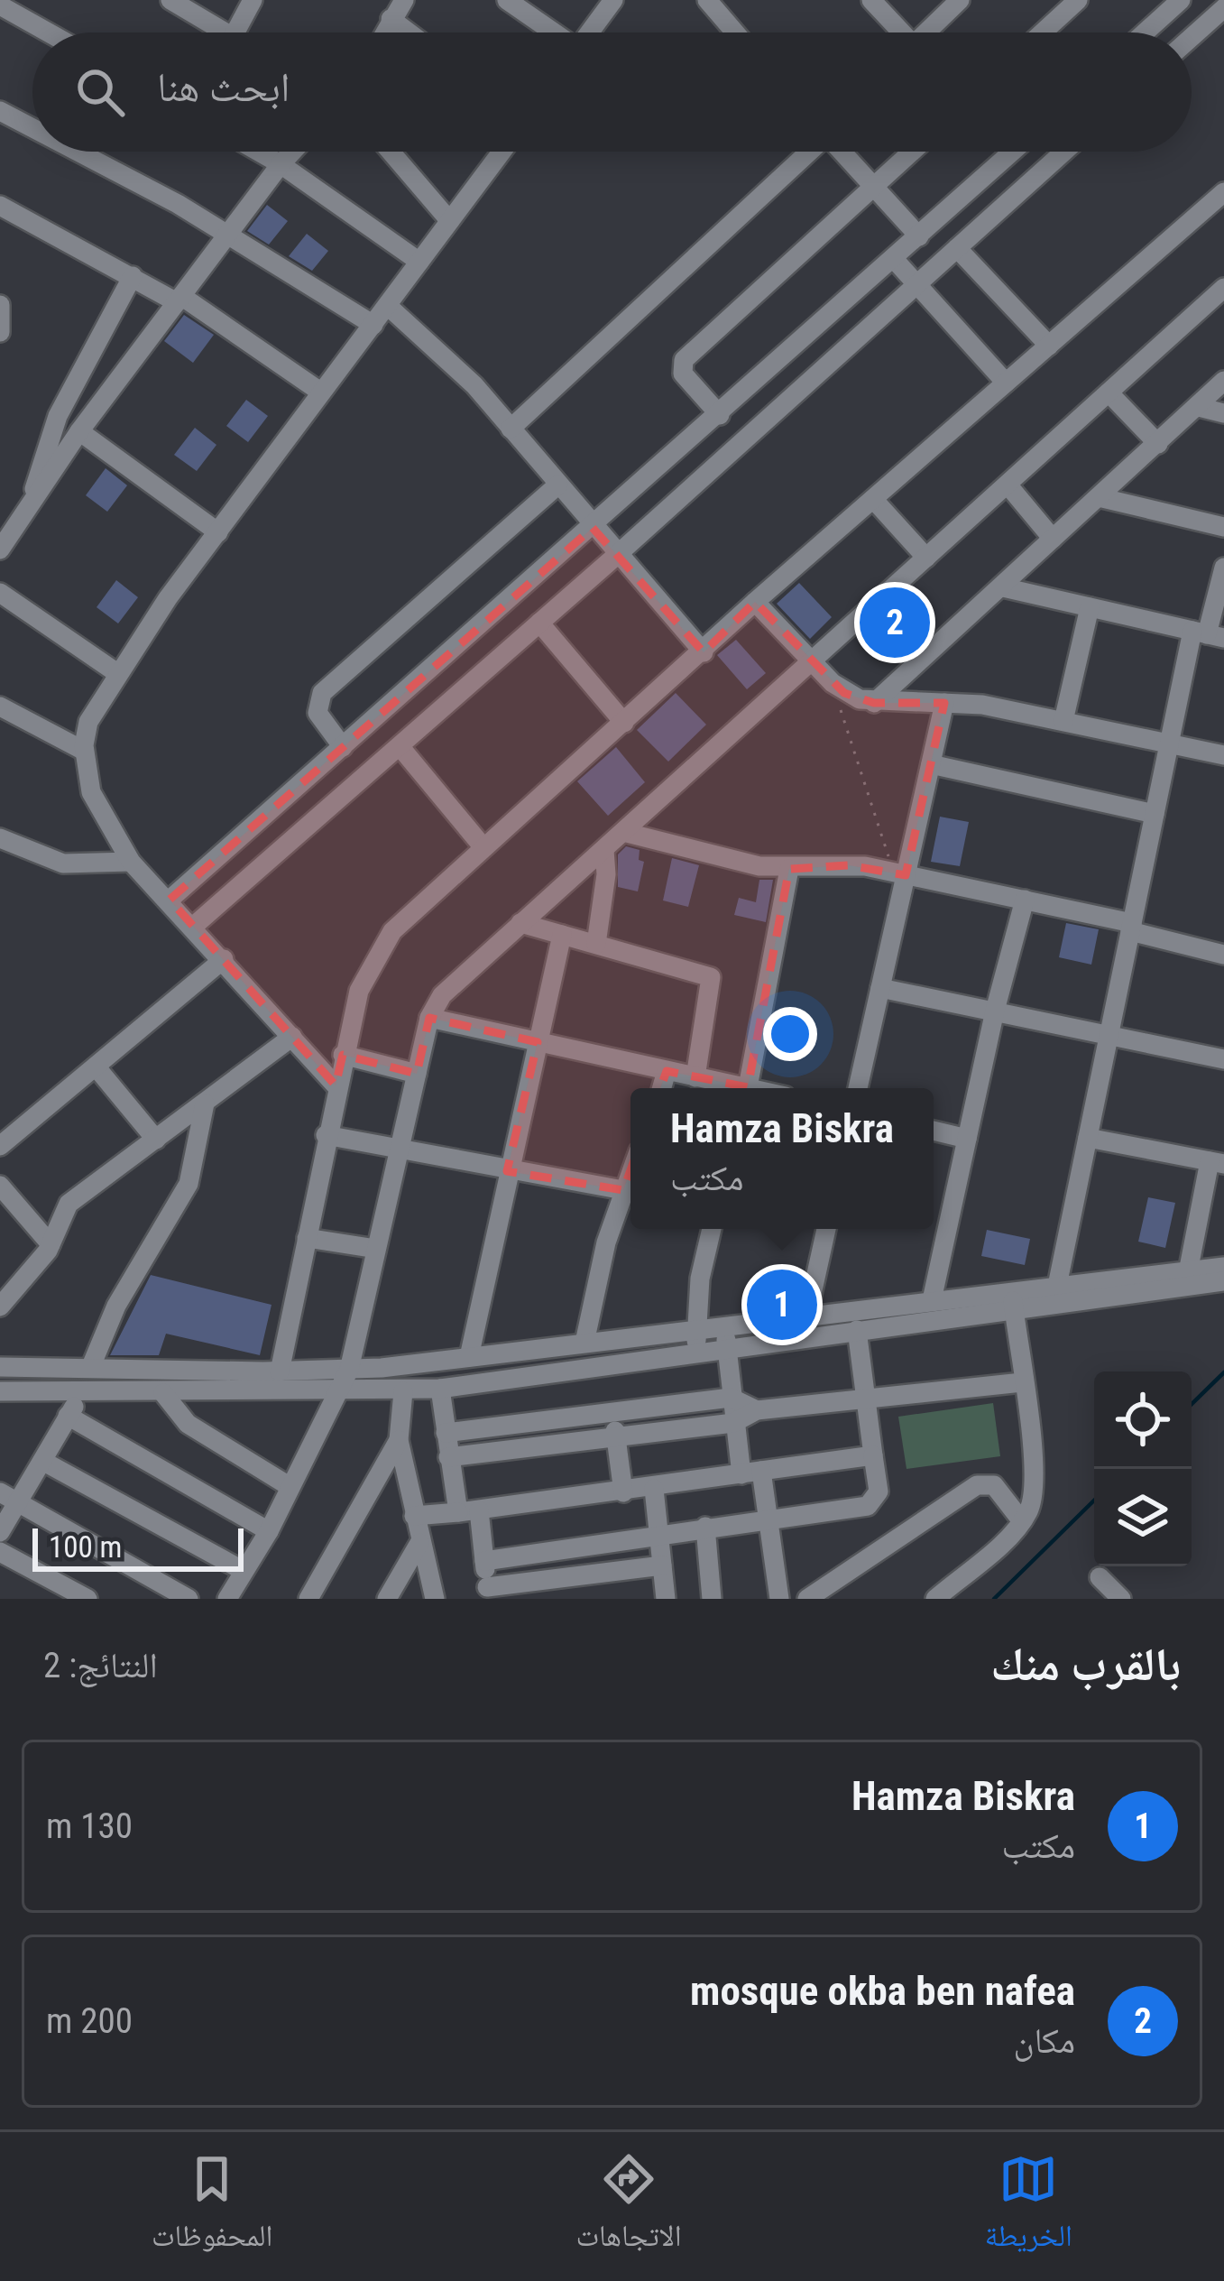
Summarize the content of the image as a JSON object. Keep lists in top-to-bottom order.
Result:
{
  "scale_bar": "100 m",
  "page": {
    "search": "ابحث هنا",
    "pins": ["2", "1"],
    "popup": ["Hamza Biskra", "مكتب"],
    "scale": "100 m",
    "heading": ["بالقرب منك", "النتائج: 2"],
    "list": [
      {
        "mark": "1",
        "name": "Hamza Biskra",
        "note": "مكتب",
        "value": "130 m"
      },
      {
        "mark": "2",
        "name": "mosque okba ben nafea",
        "note": "مكان",
        "value": "200 m"
      }
    ],
    "nav": ["الخريطة", "الاتجاهات", "المحفوظات"]
  }
}
